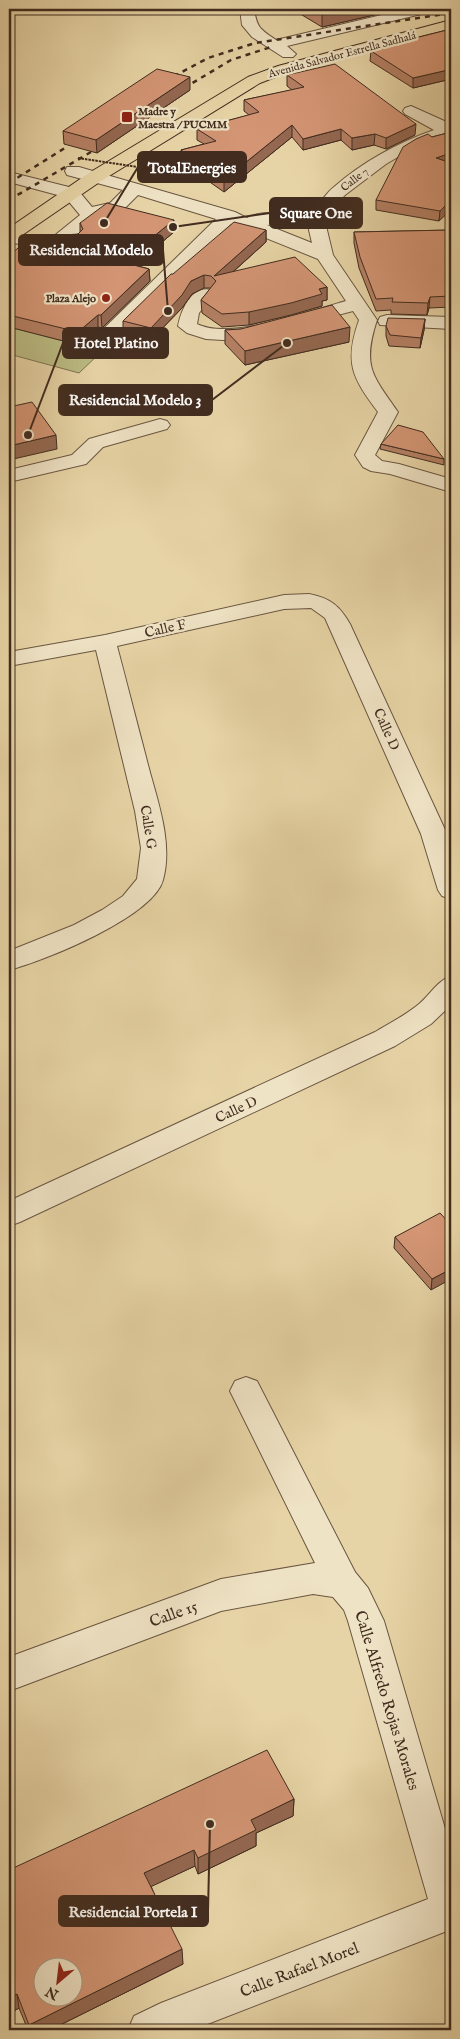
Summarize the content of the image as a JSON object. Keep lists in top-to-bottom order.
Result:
{
  "streets": {
    "main road": ["Avenida Salvador Estrella Sadhalá"],
    "street": [
      "Calle 7",
      "Calle F",
      "Calle D",
      "Calle G",
      "Calle 15",
      "Calle Alfredo Rojas Morales",
      "Calle Rafael Morel"
    ]
  },
  "crossings": [
    ["Calle F", "Calle D"],
    ["Calle F", "Calle G"],
    ["Calle 15", "Calle Alfredo Rojas Morales"],
    ["Calle Alfredo Rojas Morales", "Calle Rafael Morel"]
  ],
  "places": {
    "transit": ["Madre y Maestra / PUCMM"],
    "other": [
      "TotalEnergies",
      "Square One",
      "Plaza Alejo",
      "Residencial Modelo",
      "Residencial Modelo 3",
      "Hotel Platino",
      "Residencial Portela I"
    ]
  },
  "north": "bottom left"
}
